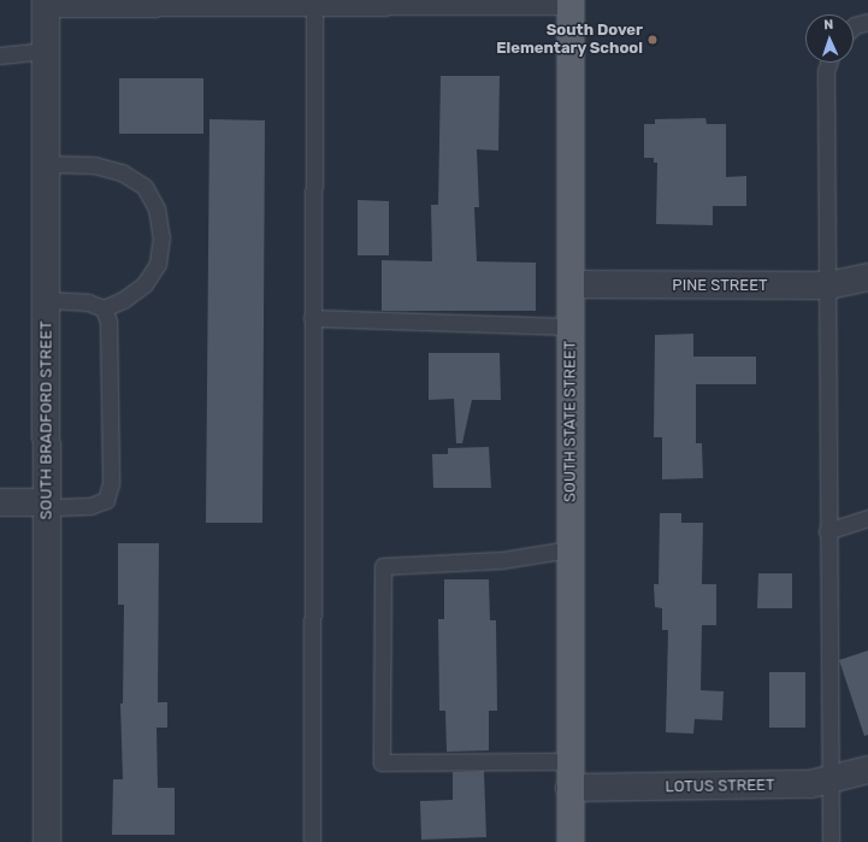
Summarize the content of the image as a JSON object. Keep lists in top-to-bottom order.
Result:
{
  "streets": {
    "main road": ["SOUTH STATE STREET"],
    "street": ["PINE STREET", "SOUTH BRADFORD STREET", "LOTUS STREET"]
  },
  "crossings": [
    ["PINE STREET", "SOUTH STATE STREET"],
    ["SOUTH STATE STREET", "LOTUS STREET"]
  ],
  "places": ["South Dover Elementary School"],
  "north": "top"
}
